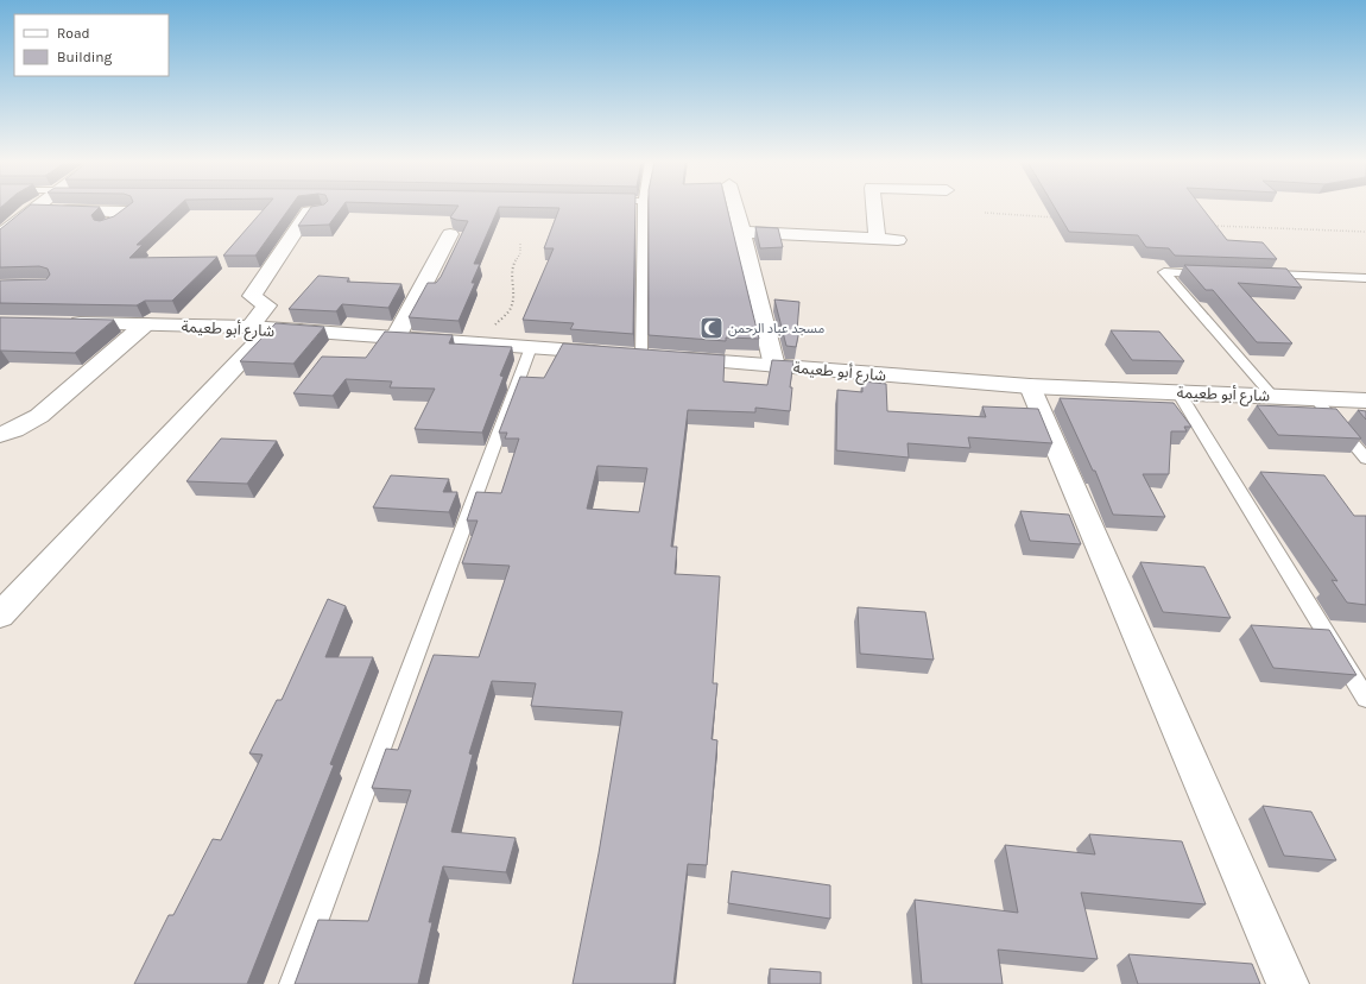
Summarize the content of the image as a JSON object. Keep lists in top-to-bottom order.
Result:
{
  "streets": {
    "street": ["شارع أبو طعيمة"]
  },
  "places": {
    "mosque": ["مسجد عباد الرحمن"]
  },
  "legend": ["Road", "Building"]
}
